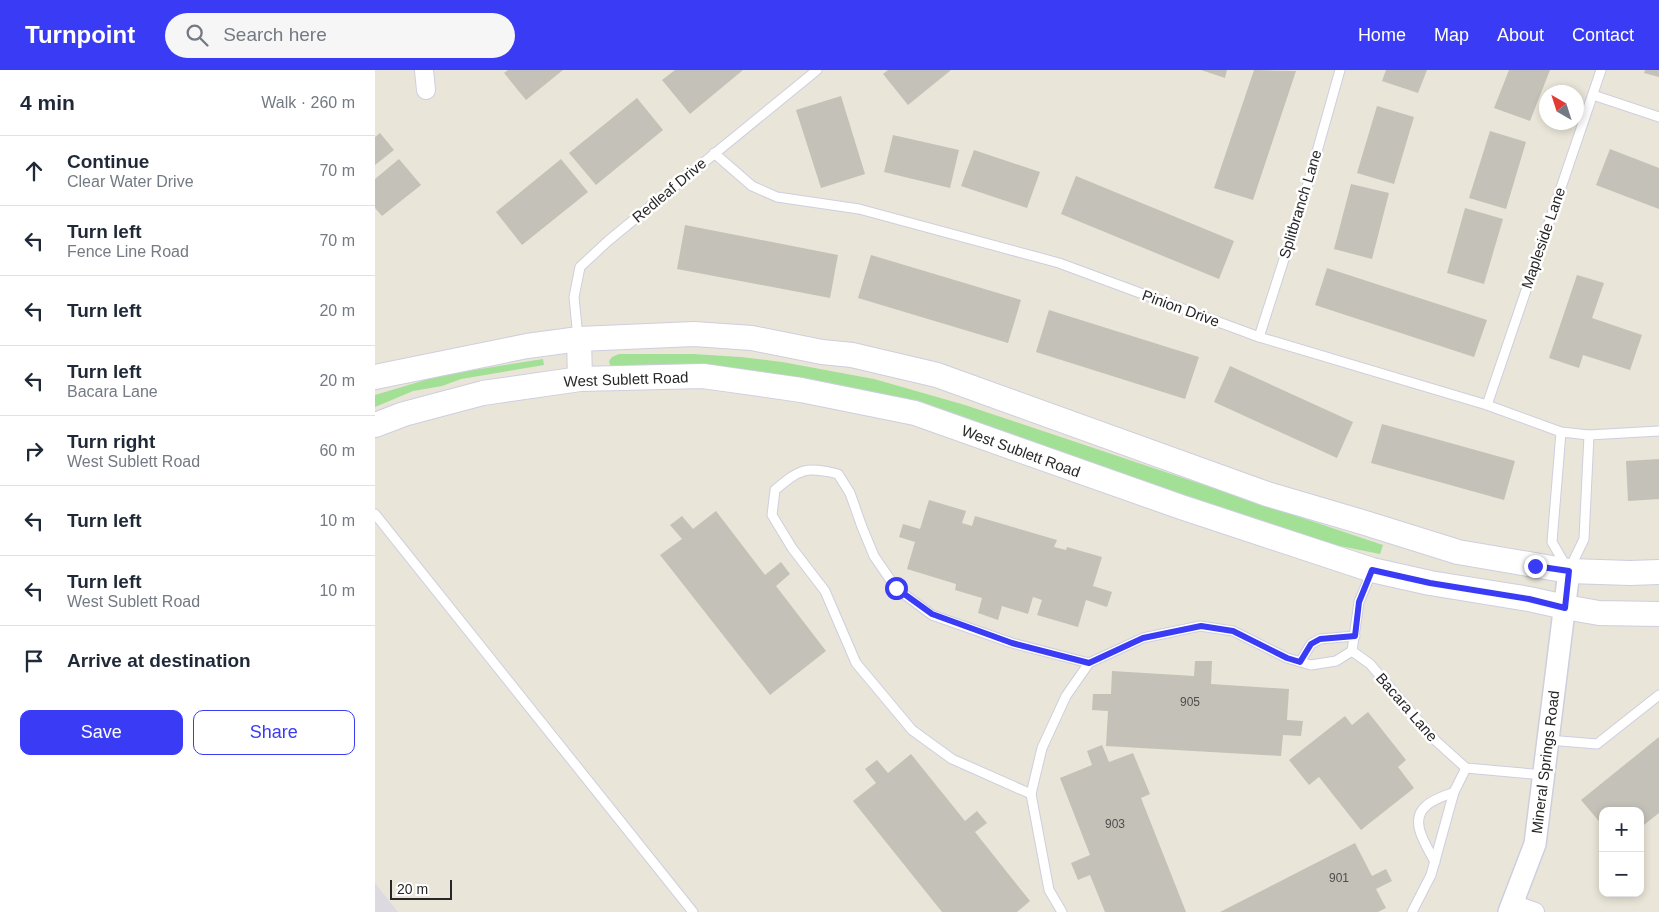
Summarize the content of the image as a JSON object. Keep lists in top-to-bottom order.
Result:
{
  "streets": {
    "main road": ["West Sublett Road"],
    "street": ["Mineral Springs Road"],
    "lane": [
      "Redleaf Drive",
      "Splitbranch Lane",
      "Mapleside Lane",
      "Pinion Drive",
      "Bacara Lane"
    ]
  },
  "crossings": [
    ["Redleaf Drive", "Pinion Drive"],
    ["Splitbranch Lane", "Pinion Drive"],
    ["Mapleside Lane", "Pinion Drive"],
    ["West Sublett Road", "Mineral Springs Road"]
  ],
  "house_numbers": ["905", "903", "901"],
  "scale_bar": "20 m",
  "north": "top left",
  "page": {
    "header": "Turnpoint",
    "search": "Search here",
    "nav": [
      "Home",
      "Map",
      "About",
      "Contact"
    ],
    "heading": ["4 min", "Walk · 260 m"],
    "list": [
      ["Continue", "Clear Water Drive", "70 m"],
      ["Turn left", "Fence Line Road", "70 m"],
      ["Turn left", "20 m"],
      ["Turn left", "Bacara Lane", "20 m"],
      ["Turn right", "West Sublett Road", "60 m"],
      ["Turn left", "10 m"],
      ["Turn left", "West Sublett Road", "10 m"],
      "Arrive at destination"
    ],
    "buttons": ["Save", "Share"],
    "map_buttons": ["+", "−"],
    "scale": "20 m"
  }
}
